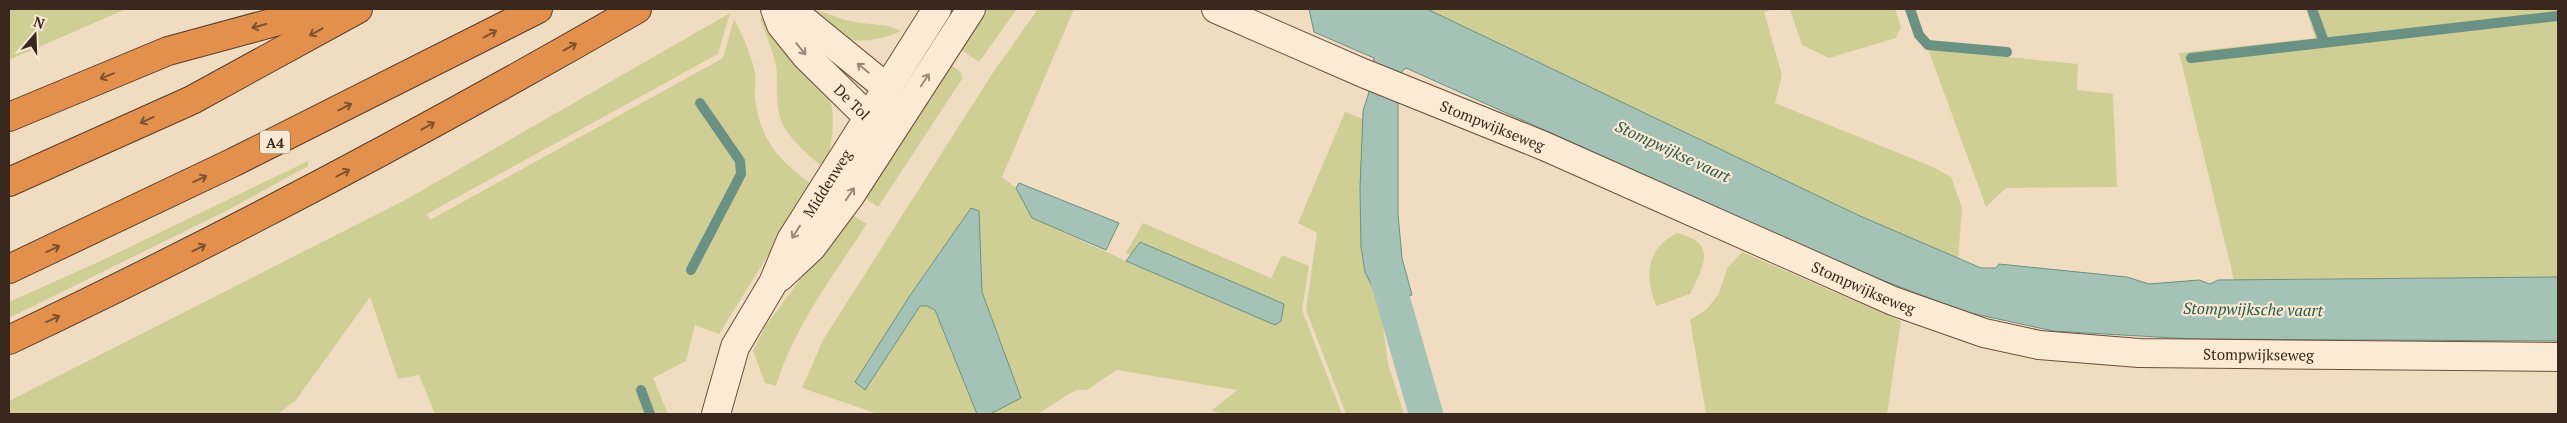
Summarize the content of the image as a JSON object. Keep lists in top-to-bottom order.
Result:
{
  "streets": {
    "highway": ["A4"],
    "street": ["De Tol", "Stompwijkseweg", "Middenweg"]
  },
  "crossings": [
    ["De Tol", "Middenweg"]
  ],
  "water": ["Stompwijkse vaart", "Stompwijksche vaart"],
  "north": "top"
}
